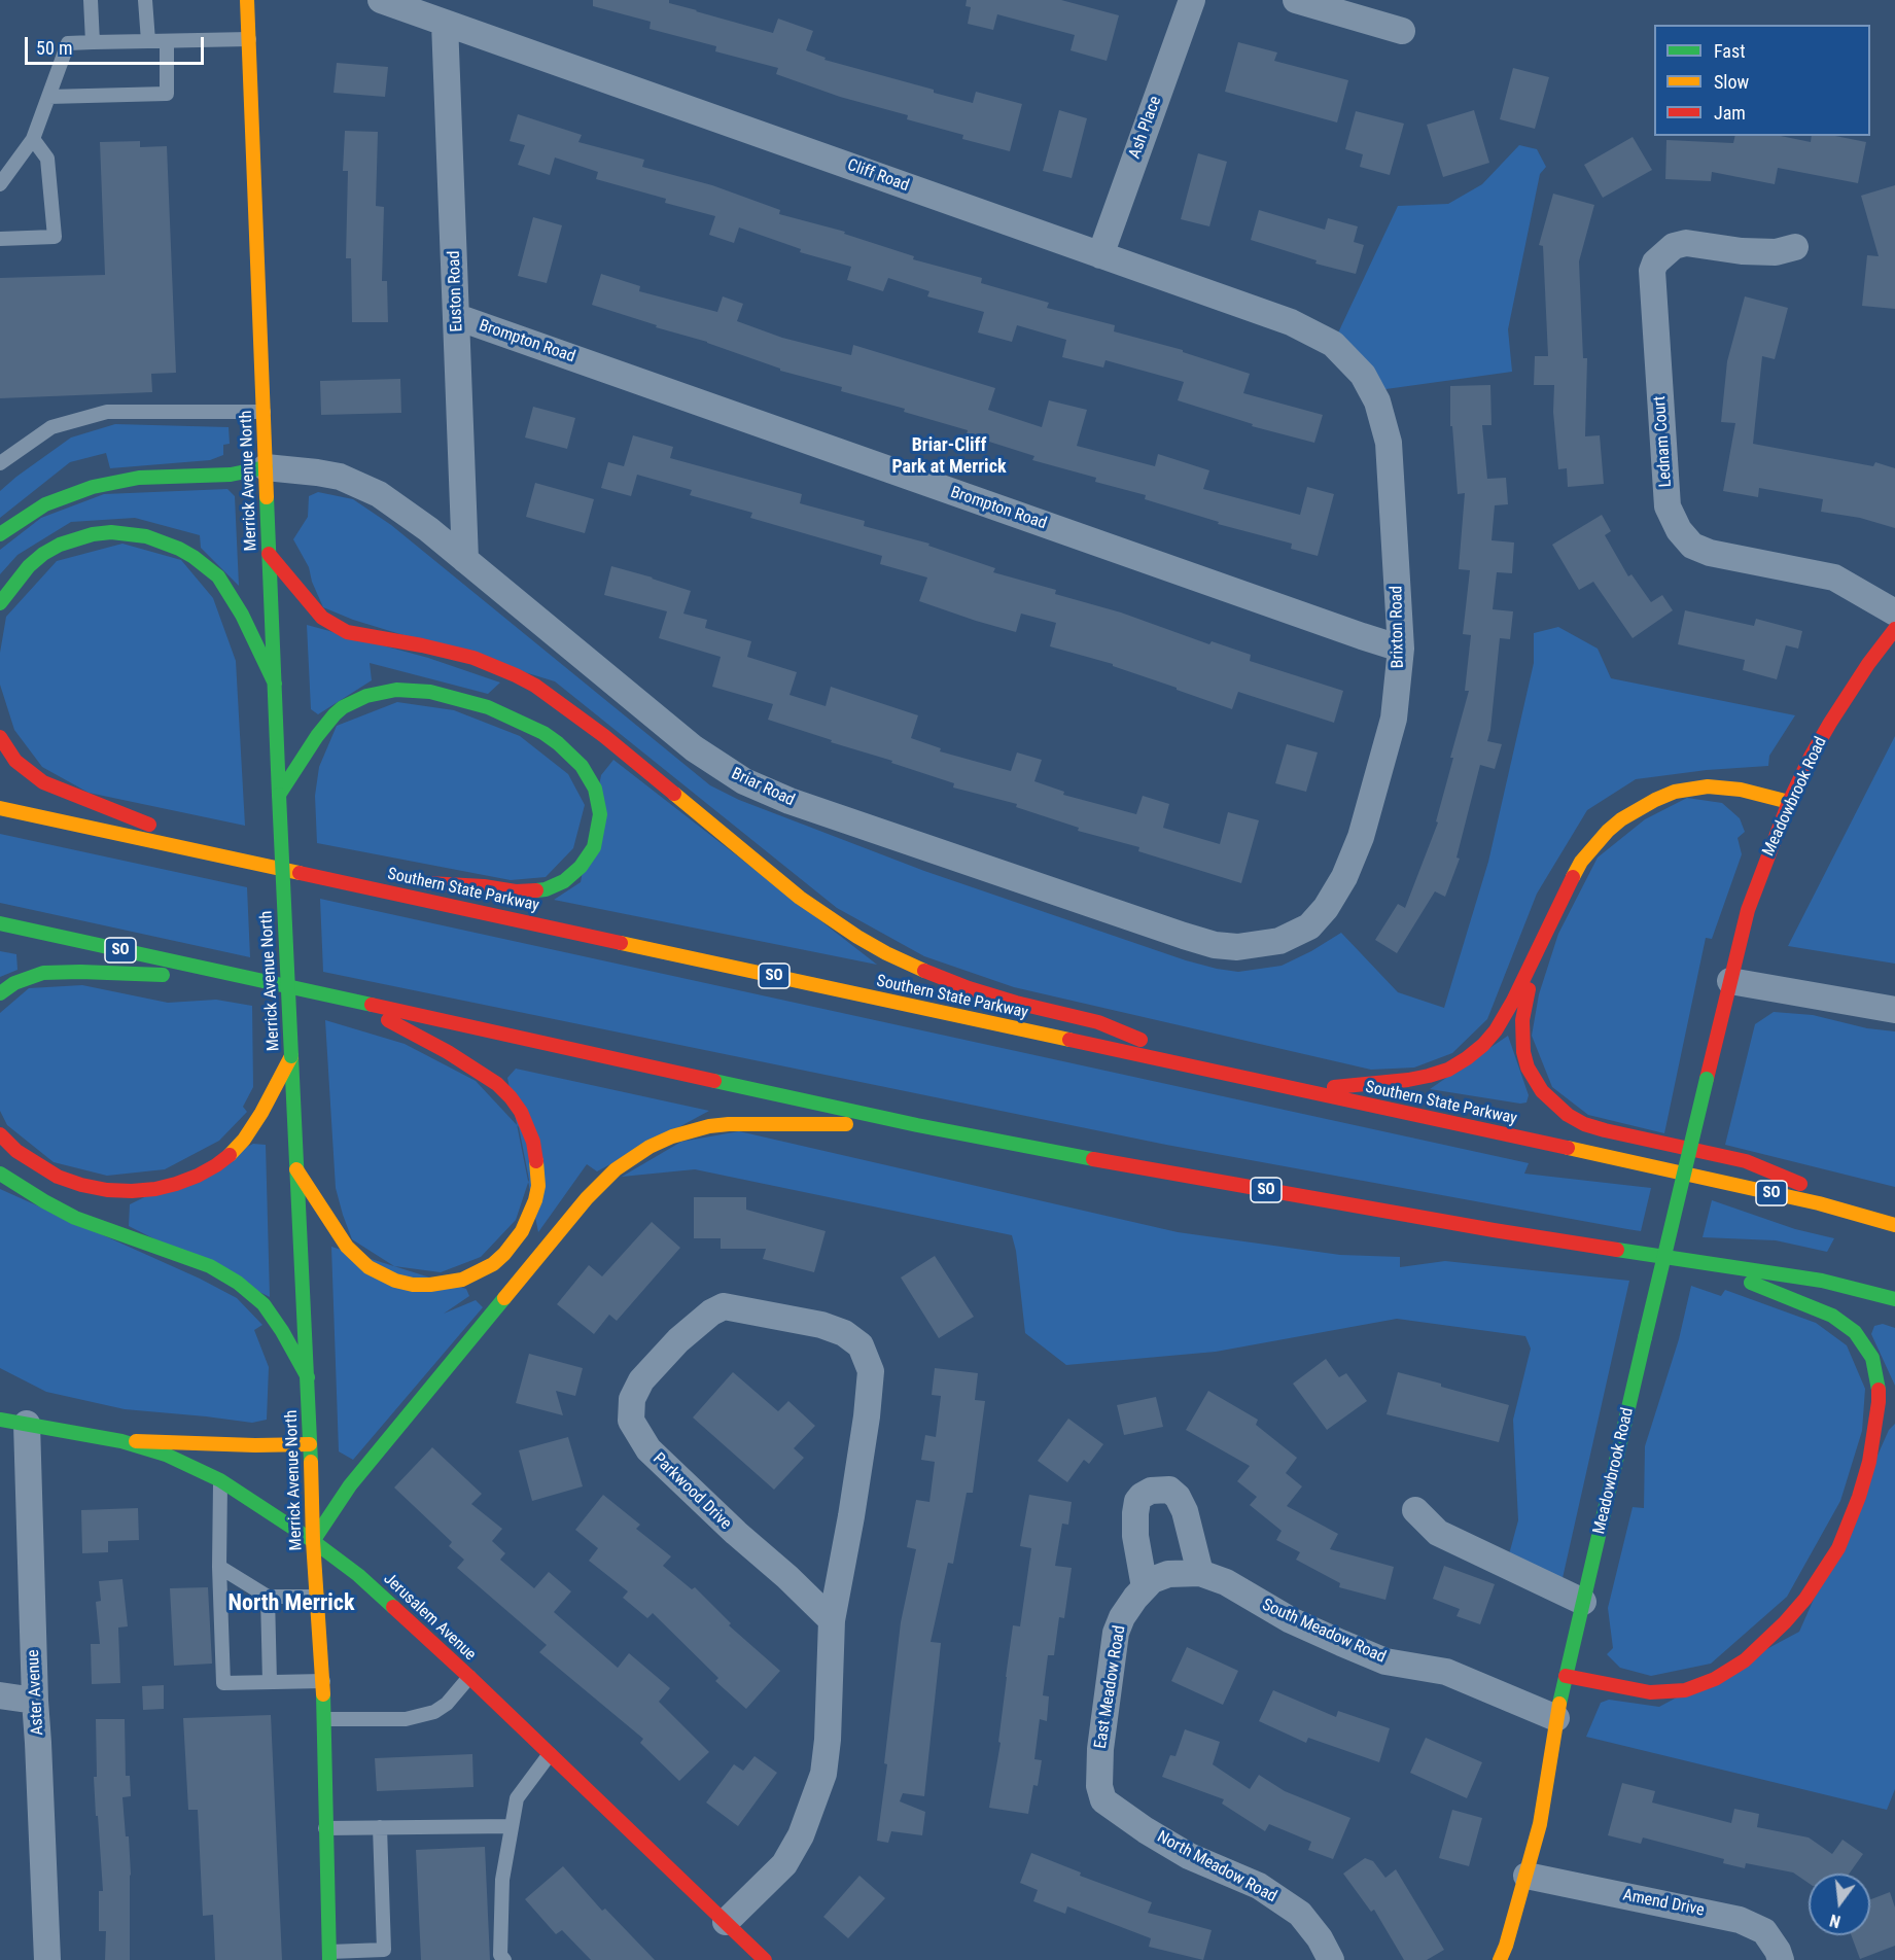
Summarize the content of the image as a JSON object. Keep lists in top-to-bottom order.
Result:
{
  "streets": {
    "main road": [
      "Merrick Avenue North",
      "Meadowbrook Road",
      "Southern State Parkway",
      "SO",
      "Jerusalem Avenue"
    ],
    "street": [
      "Ash Place",
      "Cliff Road",
      "Euston Road",
      "Brompton Road",
      "Lednam Court",
      "Brixton Road",
      "Briar Road",
      "Parkwood Drive",
      "South Meadow Road",
      "East Meadow Road",
      "Aster Avenue",
      "North Meadow Road",
      "Amend Drive"
    ]
  },
  "crossings": [
    ["Ash Place", "Cliff Road"],
    ["Cliff Road", "Euston Road"],
    ["Cliff Road", "Brixton Road"],
    ["Euston Road", "Brompton Road"],
    ["Euston Road", "Briar Road"],
    ["Brompton Road", "Brixton Road"],
    ["Merrick Avenue North", "Briar Road"],
    ["Merrick Avenue North", "Jerusalem Avenue"],
    ["Brixton Road", "Briar Road"],
    ["Meadowbrook Road", "South Meadow Road"],
    ["Meadowbrook Road", "Amend Drive"],
    ["Parkwood Drive", "Jerusalem Avenue"],
    ["Jerusalem Avenue", "Aster Avenue"],
    ["South Meadow Road", "East Meadow Road"],
    ["East Meadow Road", "North Meadow Road"]
  ],
  "districts": ["Briar-Cliff Park at Merrick", "North Merrick"],
  "legend": ["Fast", "Slow", "Jam"],
  "scale_bar": "50 m",
  "north": "bottom"
}
